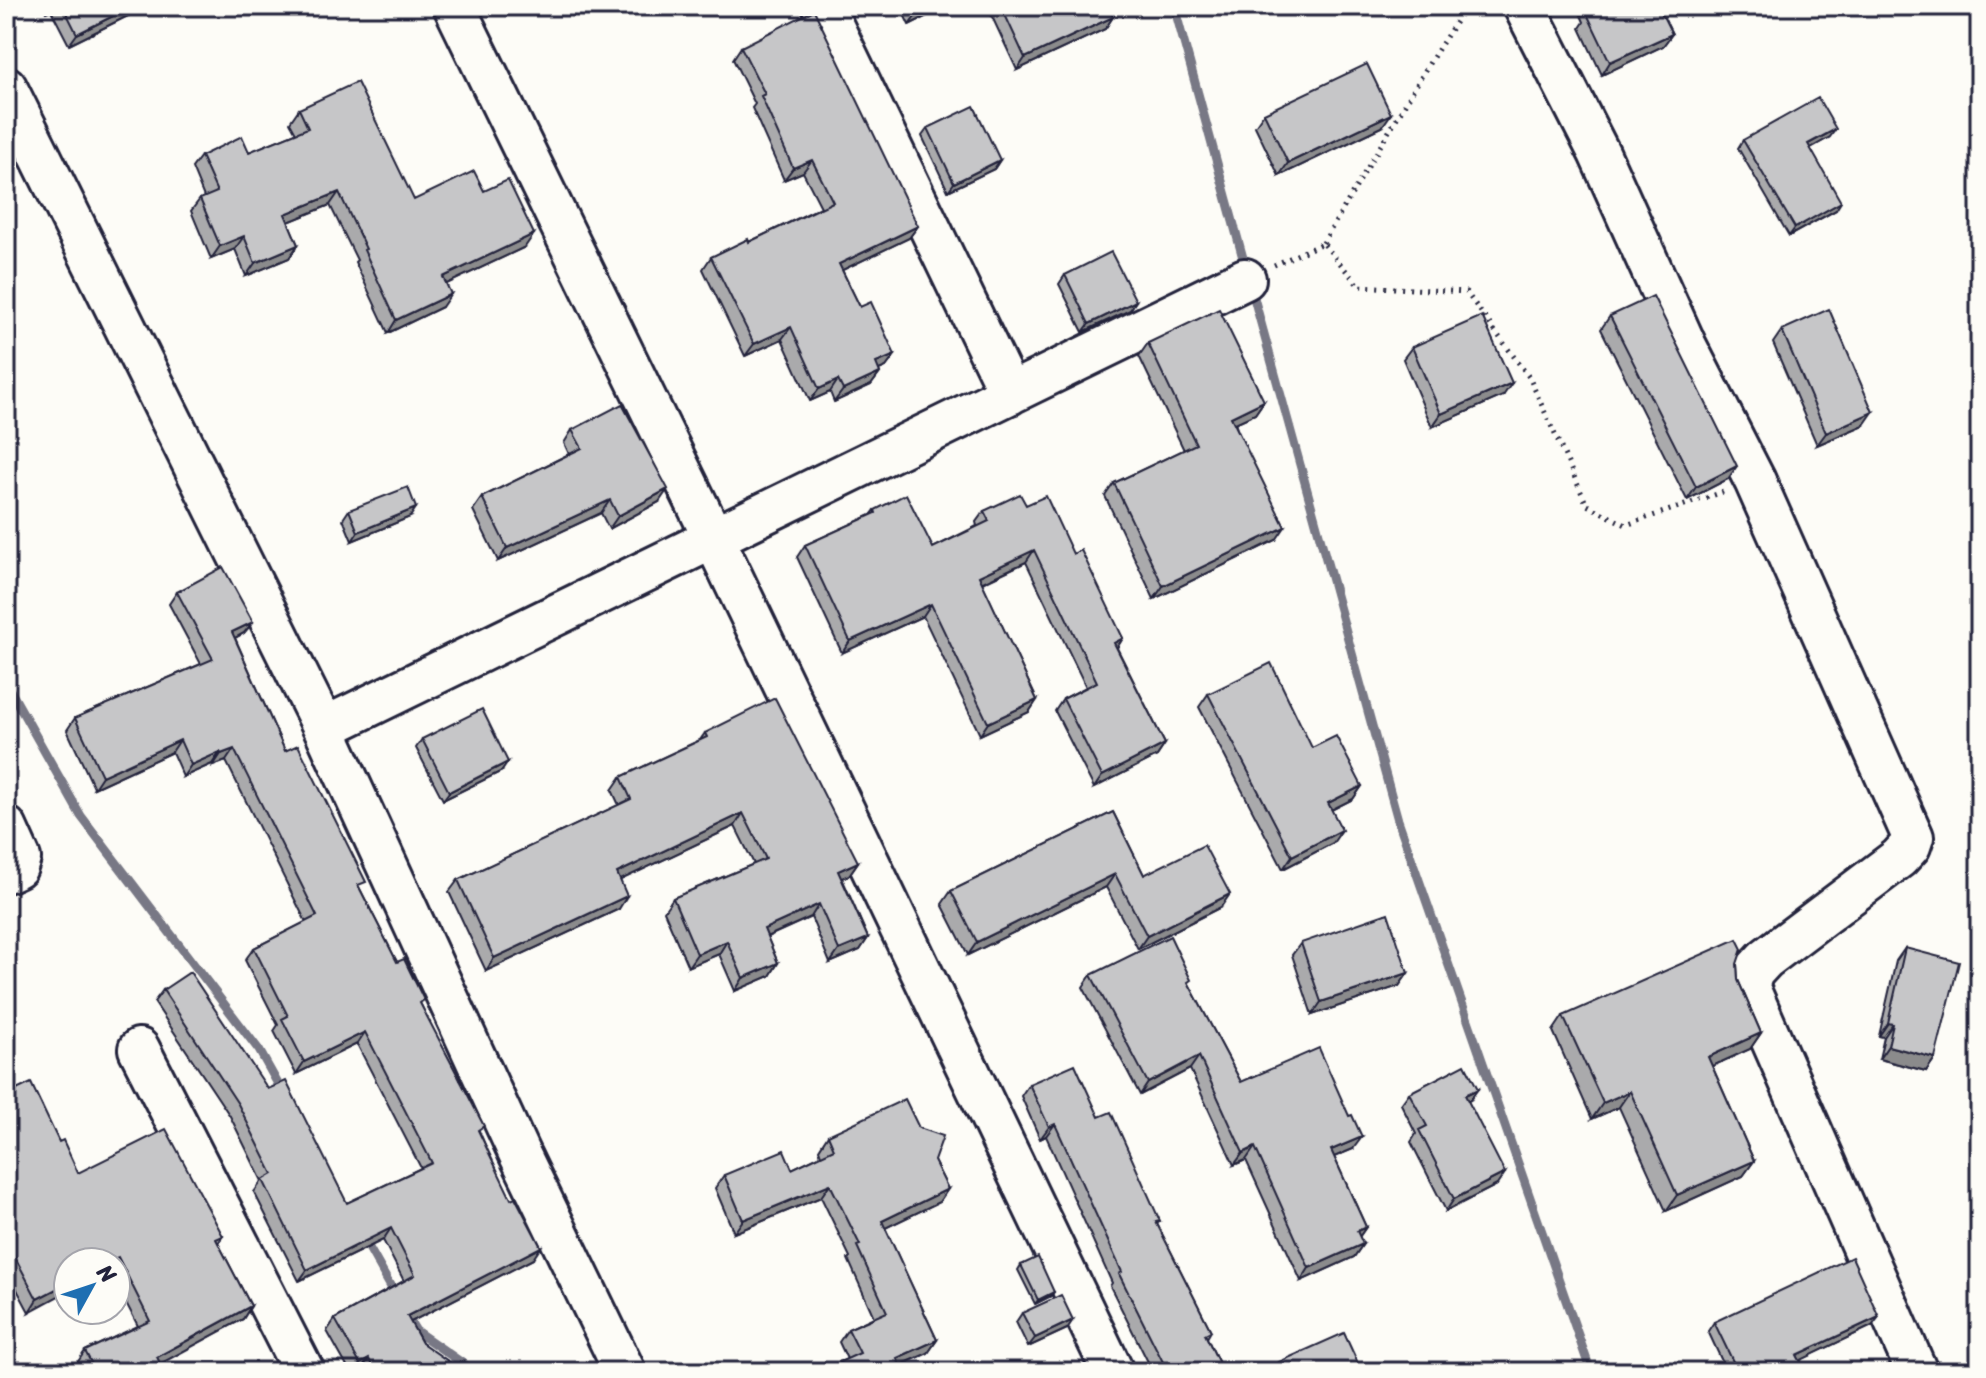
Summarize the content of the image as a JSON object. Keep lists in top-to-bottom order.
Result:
{
  "north": "top right"
}
